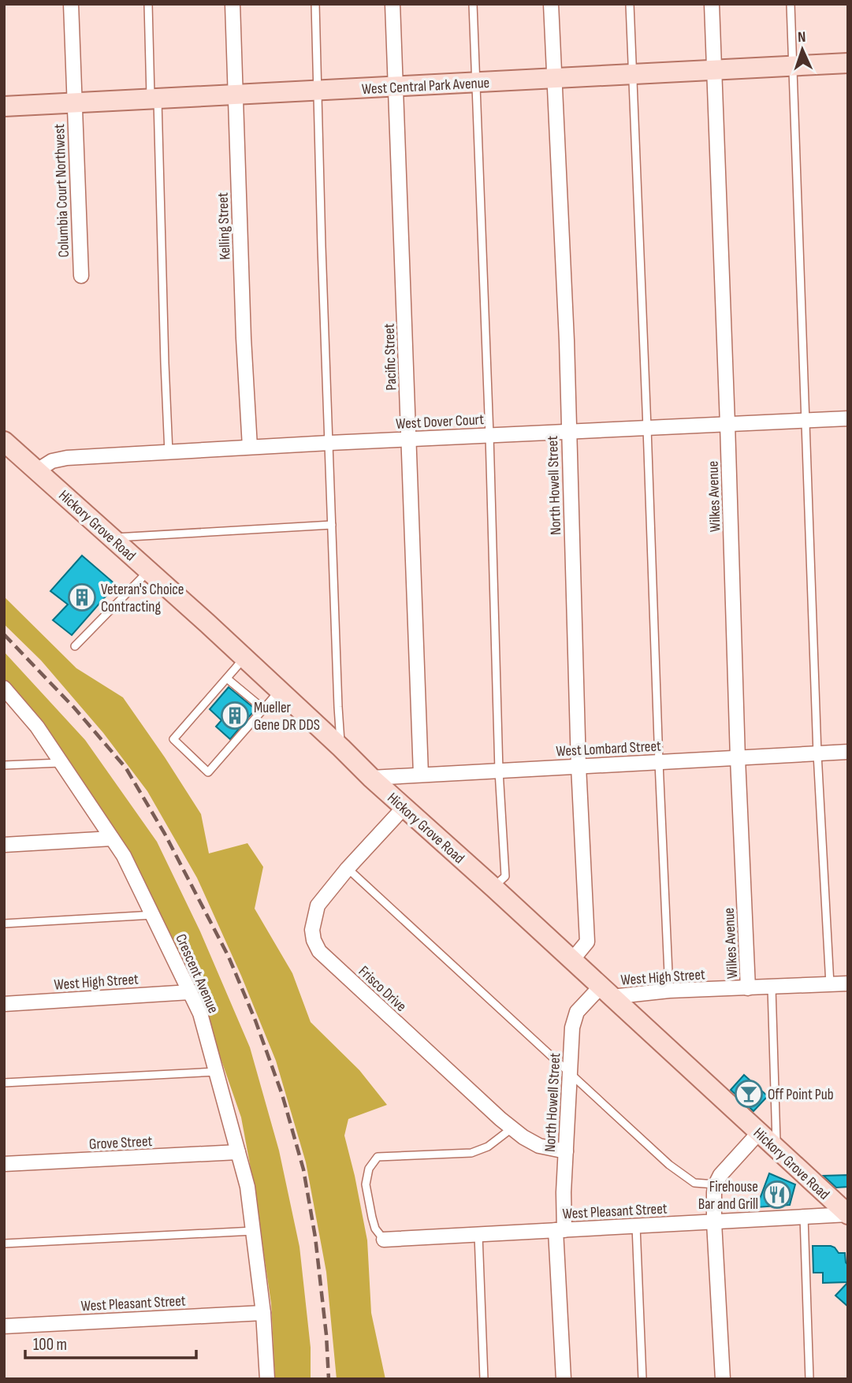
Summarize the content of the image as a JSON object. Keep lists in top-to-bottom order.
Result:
{
  "streets": {
    "main road": ["West Central Park Avenue", "Hickory Grove Road"],
    "street": [
      "Columbia Court Northwest",
      "Kelling Street",
      "Pacific Street",
      "West Dover Court",
      "North Howell Street",
      "Wilkes Avenue",
      "West Lombard Street",
      "Crescent Avenue",
      "West High Street",
      "Frisco Drive",
      "Grove Street",
      "West Pleasant Street"
    ]
  },
  "crossings": [
    ["West Central Park Avenue", "Columbia Court Northwest"],
    ["West Central Park Avenue", "Kelling Street"],
    ["West Central Park Avenue", "Pacific Street"],
    ["West Central Park Avenue", "North Howell Street"],
    ["West Central Park Avenue", "Wilkes Avenue"],
    ["Kelling Street", "West Dover Court"],
    ["Pacific Street", "West Dover Court"],
    ["Pacific Street", "West Lombard Street"],
    ["West Dover Court", "North Howell Street"],
    ["West Dover Court", "Wilkes Avenue"],
    ["West Dover Court", "Hickory Grove Road"],
    ["North Howell Street", "Hickory Grove Road"],
    ["North Howell Street", "West Lombard Street"],
    ["North Howell Street", "West High Street"],
    ["North Howell Street", "Frisco Drive"],
    ["North Howell Street", "West Pleasant Street"],
    ["Wilkes Avenue", "West Lombard Street"],
    ["Wilkes Avenue", "West High Street"],
    ["Hickory Grove Road", "West Lombard Street"],
    ["Hickory Grove Road", "West High Street"],
    ["Hickory Grove Road", "Frisco Drive"],
    ["Hickory Grove Road", "West Pleasant Street"],
    ["Crescent Avenue", "West High Street"],
    ["Crescent Avenue", "Grove Street"],
    ["Crescent Avenue", "West Pleasant Street"]
  ],
  "places": {
    "building": ["Veteran's Choice Contracting", "Mueller Gene DR DDS"],
    "bar": ["Off Point Pub"],
    "restaurant": ["Firehouse Bar and Grill"]
  },
  "scale_bar": "100 m",
  "north": "top"
}
